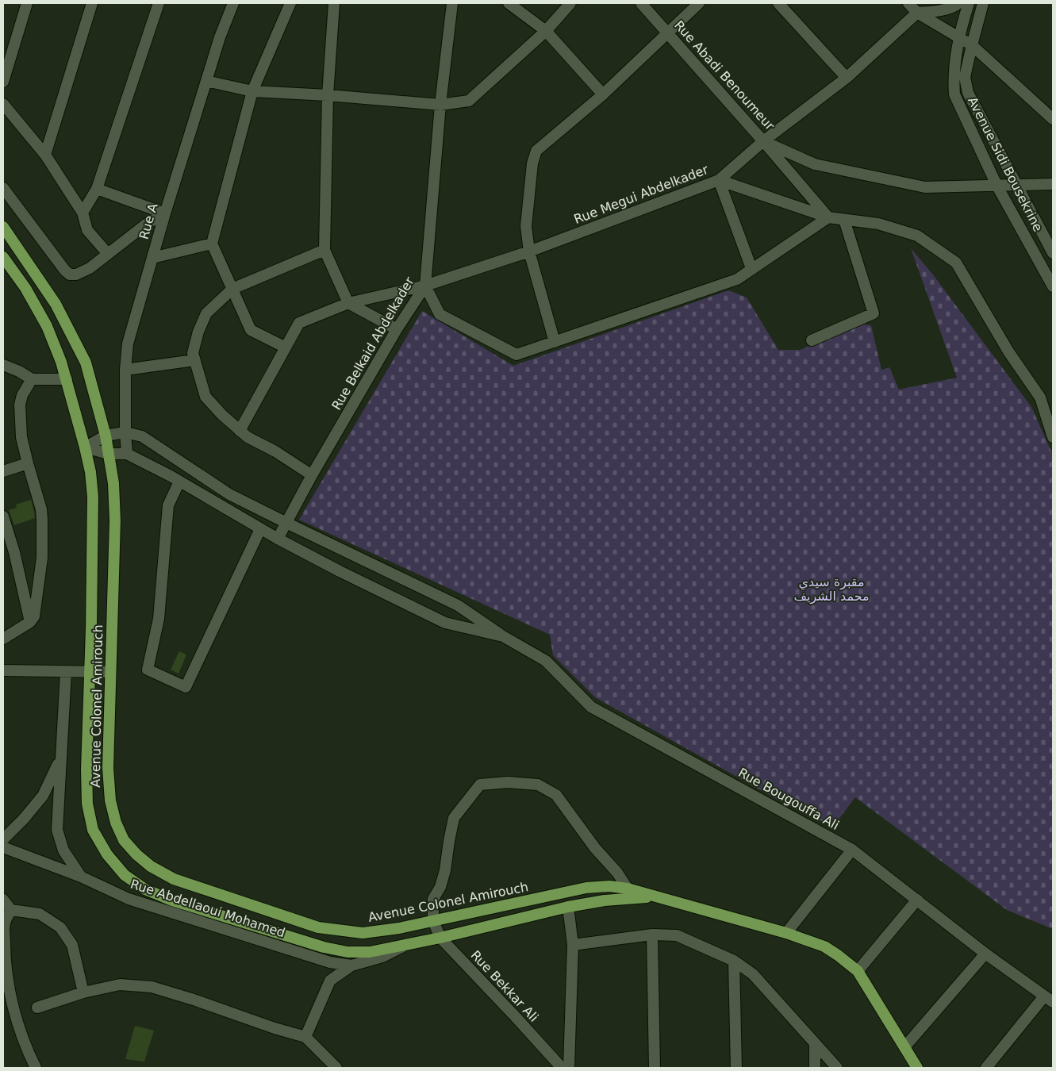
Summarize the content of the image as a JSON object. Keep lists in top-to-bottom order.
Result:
{
  "streets": {
    "main road": ["Avenue Colonel Amirouch"],
    "street": [
      "Rue Abadi Benoumeur",
      "Avenue Sidi Bousekrine",
      "Rue Megui Abdelkader",
      "Rue A",
      "Rue Belkaid Abdelkader",
      "Rue Bougouffa Ali",
      "Rue Abdellaoui Mohamed",
      "Rue Bekkar Ali"
    ]
  },
  "crossings": [
    ["Rue Abadi Benoumeur", "Avenue Sidi Bousekrine"],
    ["Rue Abadi Benoumeur", "Rue Megui Abdelkader"],
    ["Rue Megui Abdelkader", "Rue Belkaid Abdelkader"],
    ["Avenue Colonel Amirouch", "Rue Abdellaoui Mohamed"],
    ["Avenue Colonel Amirouch", "Rue Bekkar Ali"]
  ],
  "parks": ["مقبرة سيدي محمد الشريف"]
}
